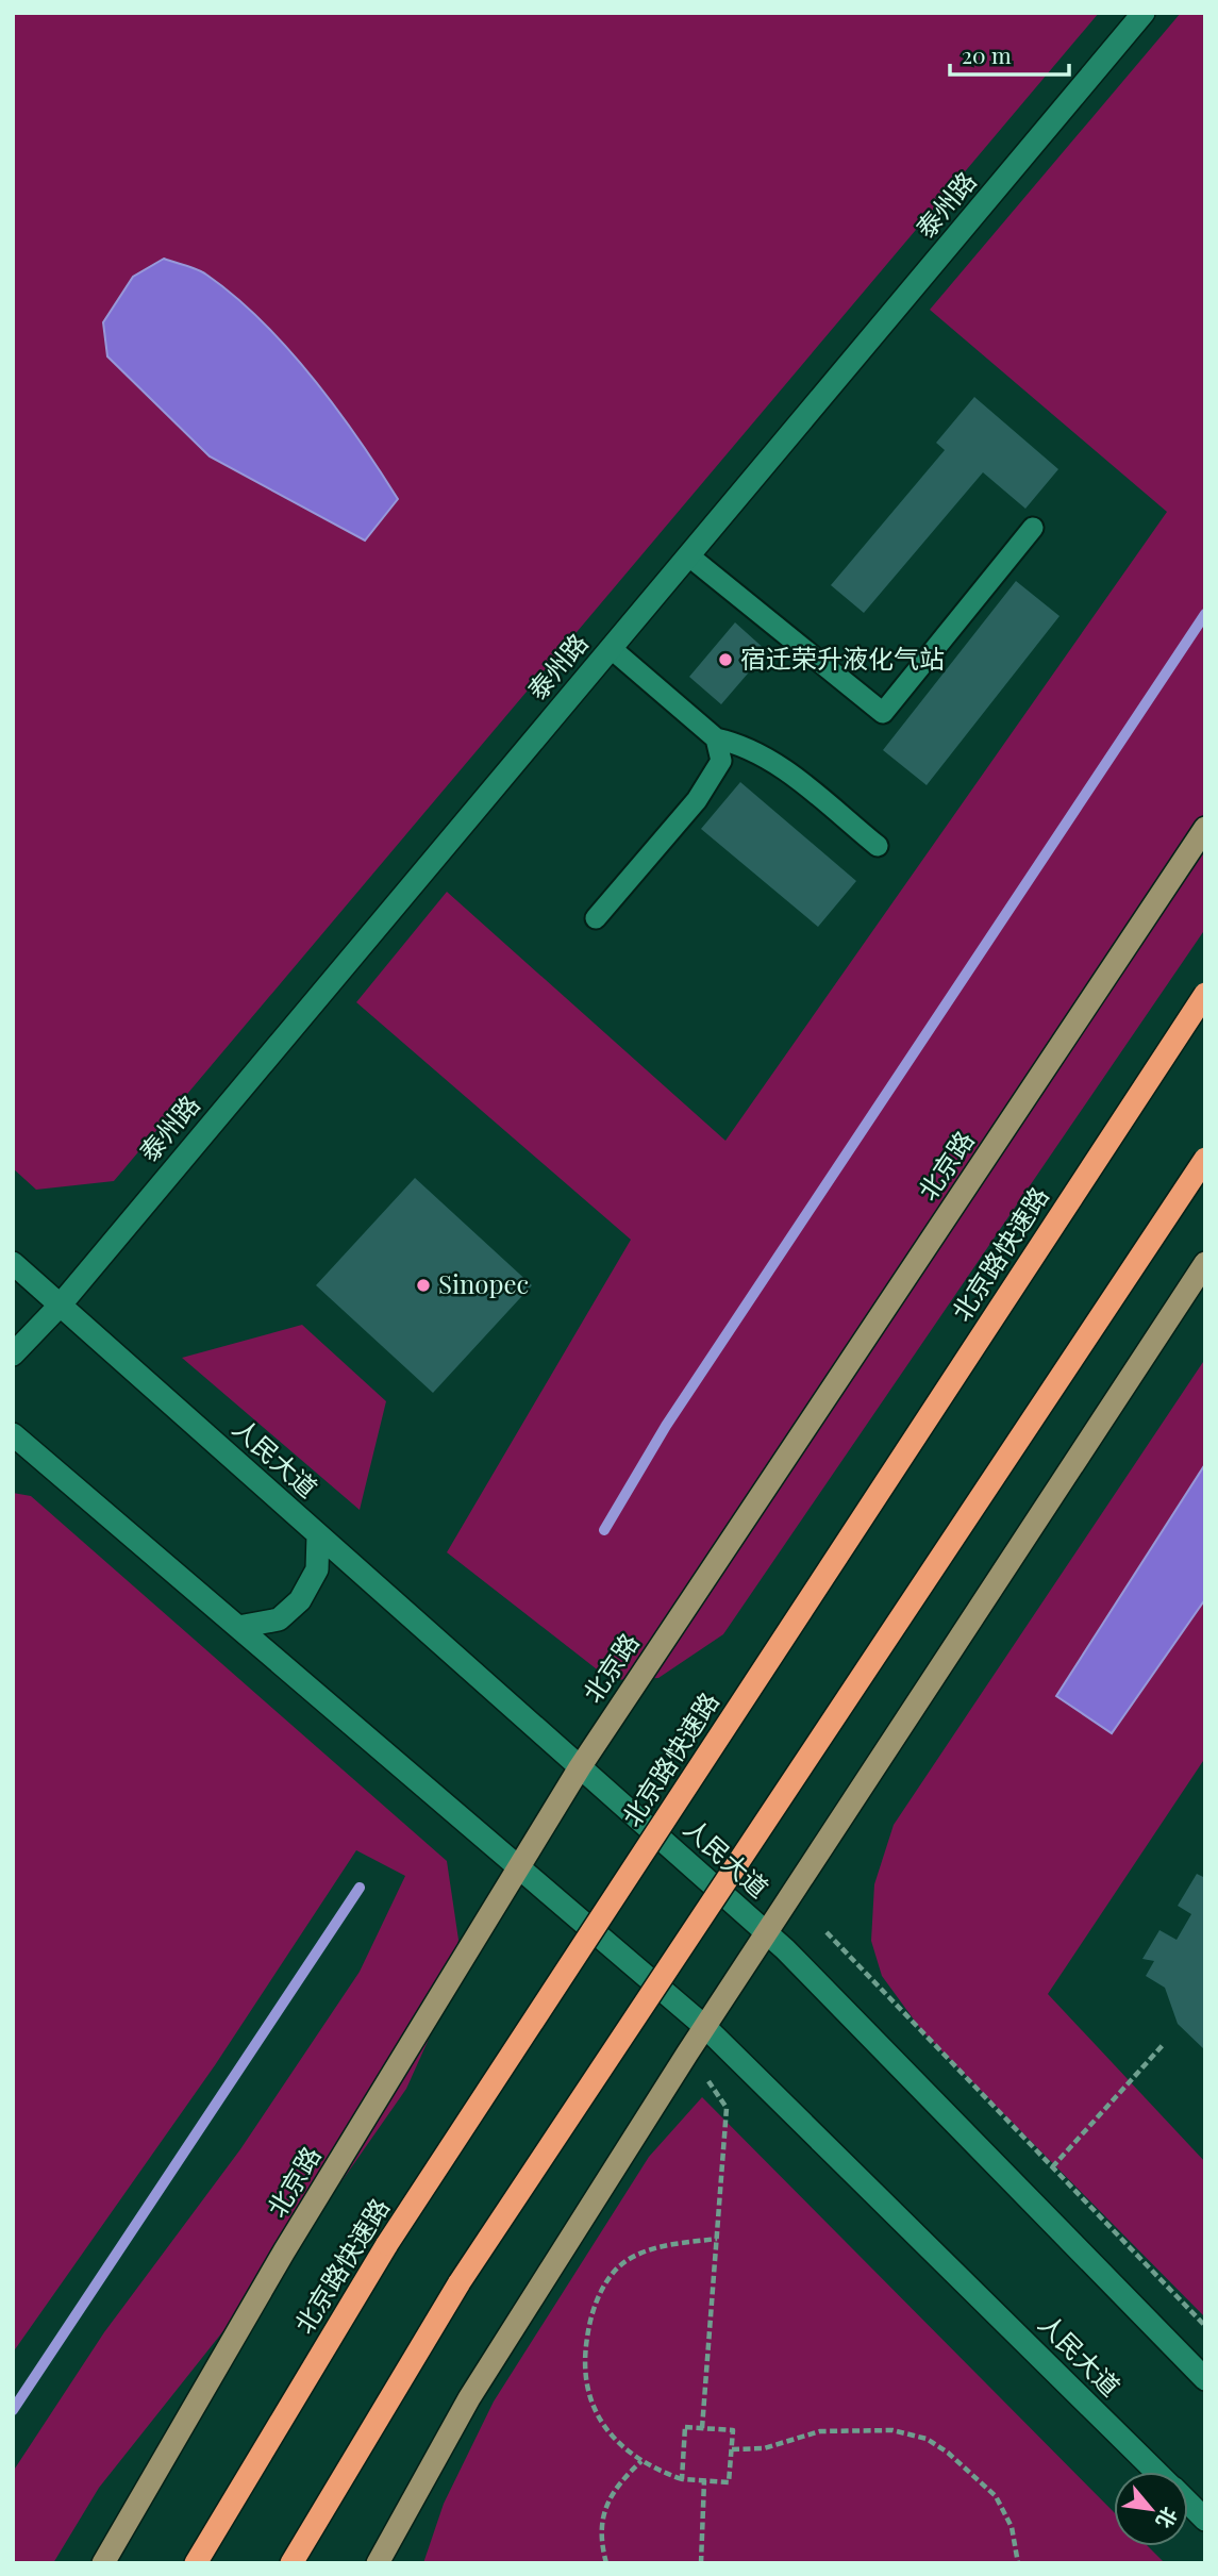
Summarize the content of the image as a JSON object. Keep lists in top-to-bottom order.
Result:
{
  "streets": {
    "highway": ["北京路快速路"],
    "main road": ["泰州路", "北京路", "人民大道"]
  },
  "crossings": [
    ["泰州路", "人民大道"],
    ["北京路", "人民大道"]
  ],
  "places": ["宿迁荣升液化气站", "Sinopec"],
  "scale_bar": "20 m",
  "north": "bottom right"
}
